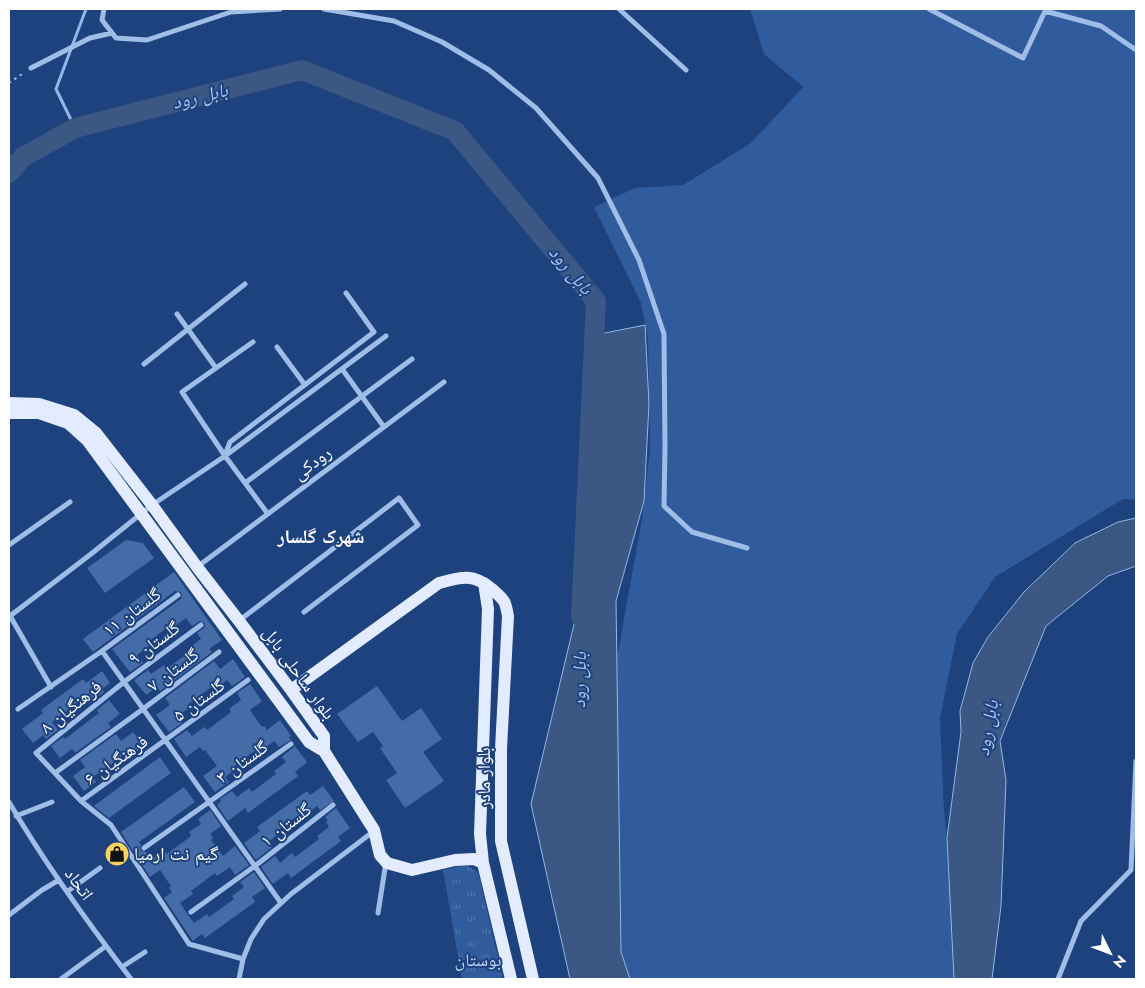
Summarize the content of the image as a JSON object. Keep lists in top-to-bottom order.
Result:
{
  "streets": {
    "main road": ["بلوار ساحلی بابل", "بلوار مادر"],
    "street": [
      "رودکی",
      "گلستان ۱۱",
      "گلستان ۹",
      "گلستان ۷",
      "گلستان ۵",
      "فرهنگیان ۸",
      "فرهنگیان ۶",
      "گلستان ۳",
      "گلستان ۱",
      "اتحاد"
    ]
  },
  "crossings": [
    ["رودکی", "بلوار ساحلی بابل"],
    ["گلستان ۹", "فرهنگیان ۸"],
    ["گلستان ۷", "فرهنگیان ۸"],
    ["بلوار ساحلی بابل", "بلوار مادر"],
    ["گلستان ۵", "فرهنگیان ۶"]
  ],
  "districts": ["شهرک گلسار"],
  "water": ["بابل رود"],
  "parks": ["بوستان"],
  "places": {
    "shop": ["گیم نت ارمیا"]
  },
  "north": "bottom right"
}
